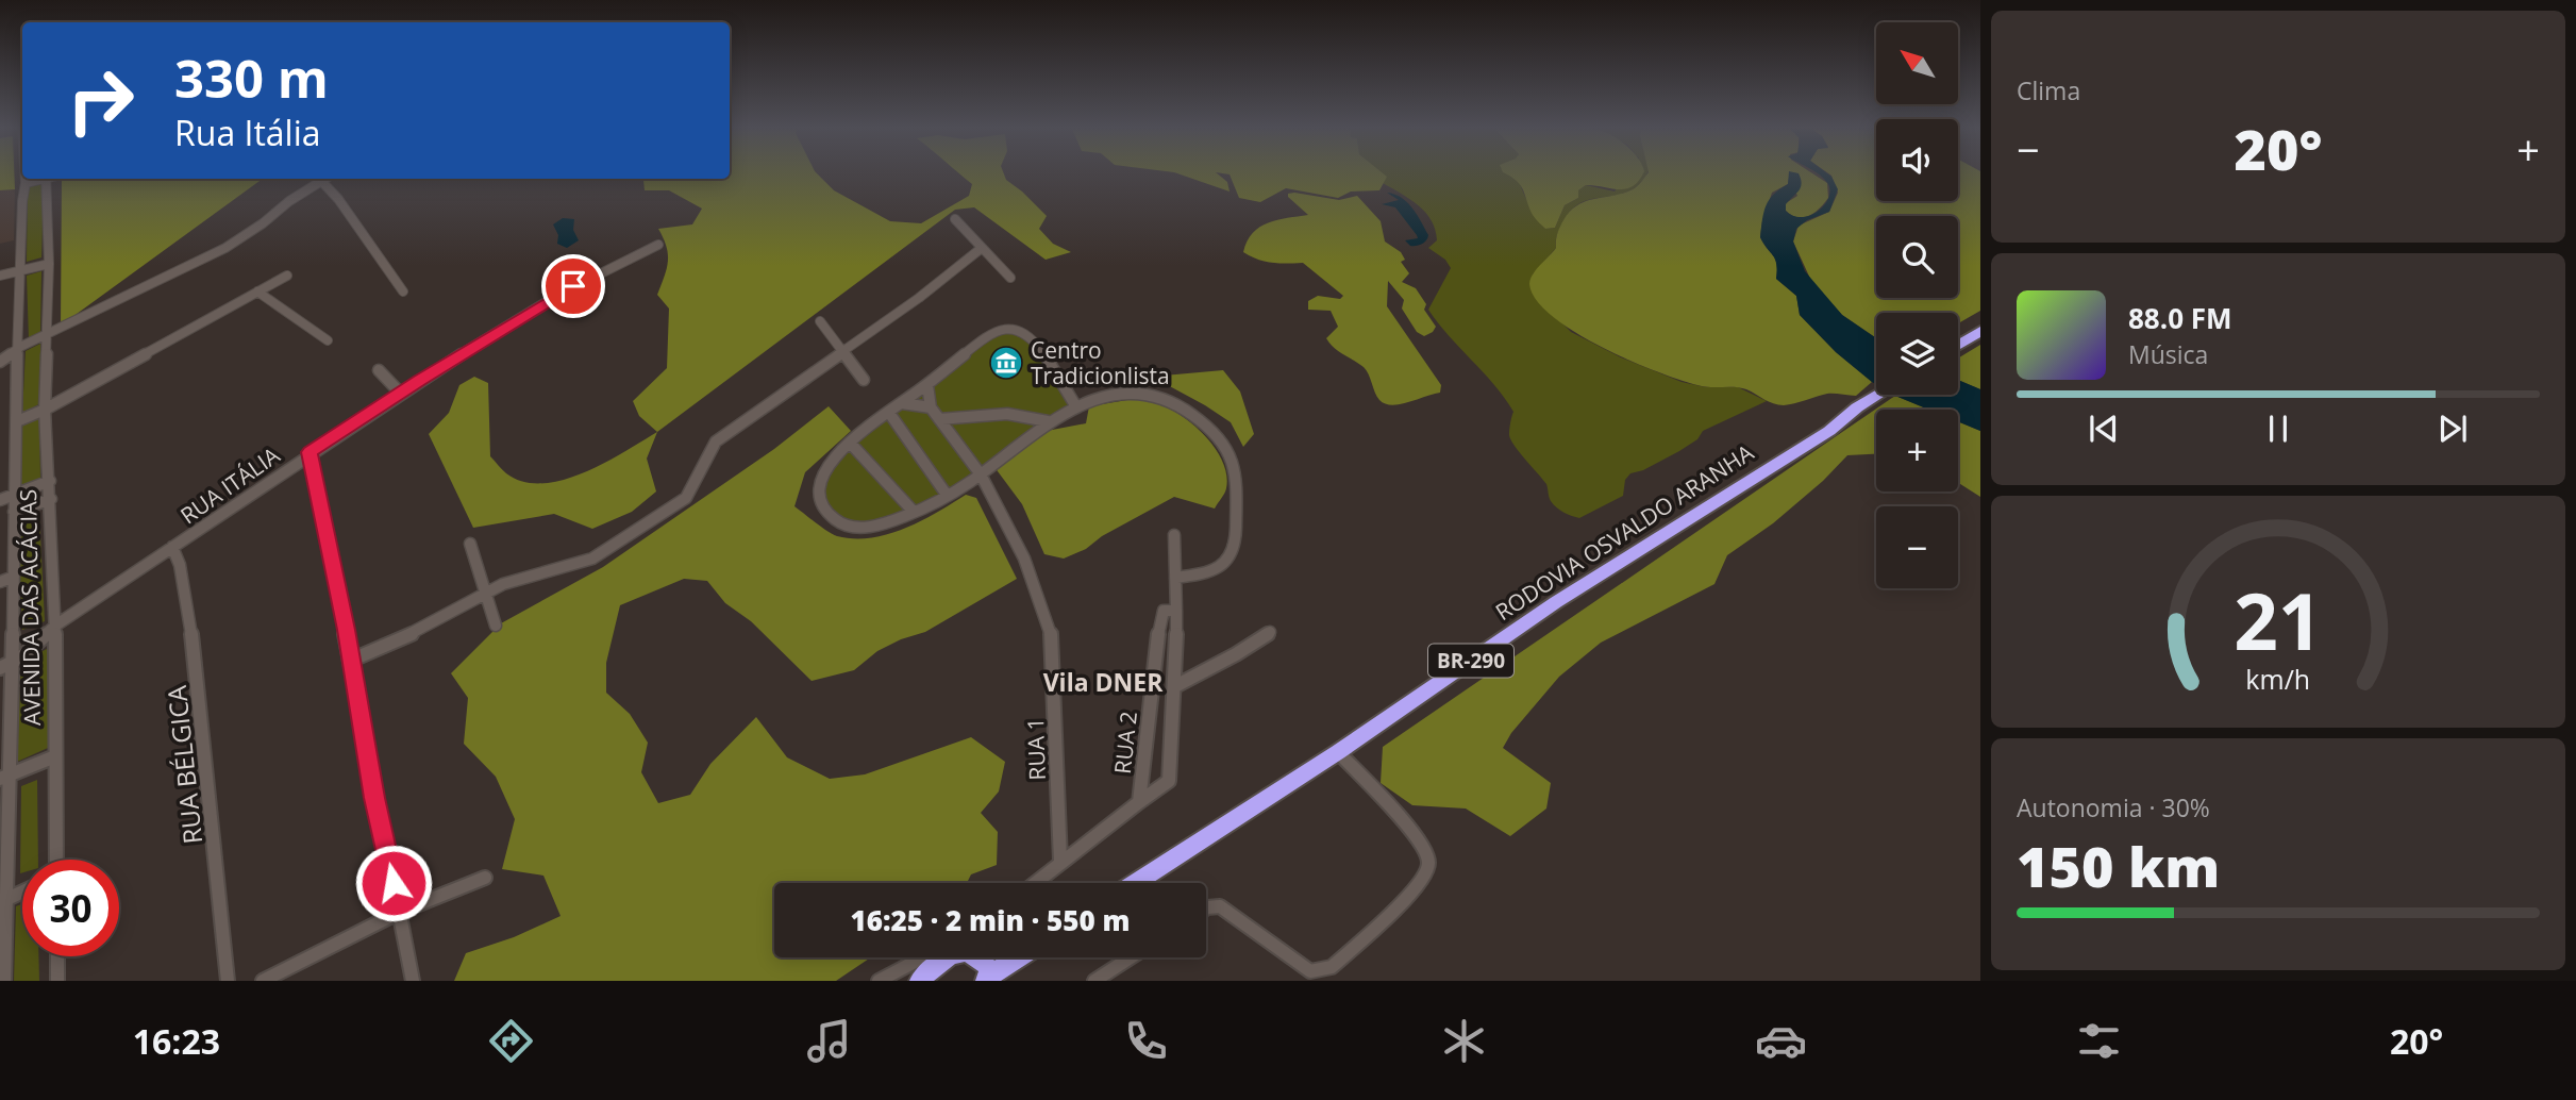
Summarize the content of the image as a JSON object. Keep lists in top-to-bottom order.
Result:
{
  "streets": {
    "highway": ["RODOVIA OSVALDO ARANHA", "BR-290"],
    "street": [
      "RUA ITÁLIA",
      "AVENIDA DAS ACÁCIAS",
      "RUA 2",
      "RUA 1",
      "RUA BÉLGICA"
    ]
  },
  "crossings": [
    ["RUA ITÁLIA", "AVENIDA DAS ACÁCIAS"],
    ["RUA ITÁLIA", "RUA BÉLGICA"],
    ["RUA 2", "RUA 1"]
  ],
  "districts": ["Vila DNER"],
  "places": {
    "museum": ["Centro Tradicionlista"]
  },
  "north": "top left",
  "page": {
    "tile": [
      "Clima",
      ["Autonomia · 30%", "150 km"]
    ],
    "map_buttons": ["+", "−"],
    "turn": ["330 m", "Rua Itália"],
    "heat": ["−", "20°", "+"],
    "song": ["88.0 FM", "Música"],
    "limit": "30",
    "trip": "16:25 · 2 min · 550 m",
    "tabs": ["16:23", "20°"],
    "gauge": ["21", "km/h"]
  }
}
